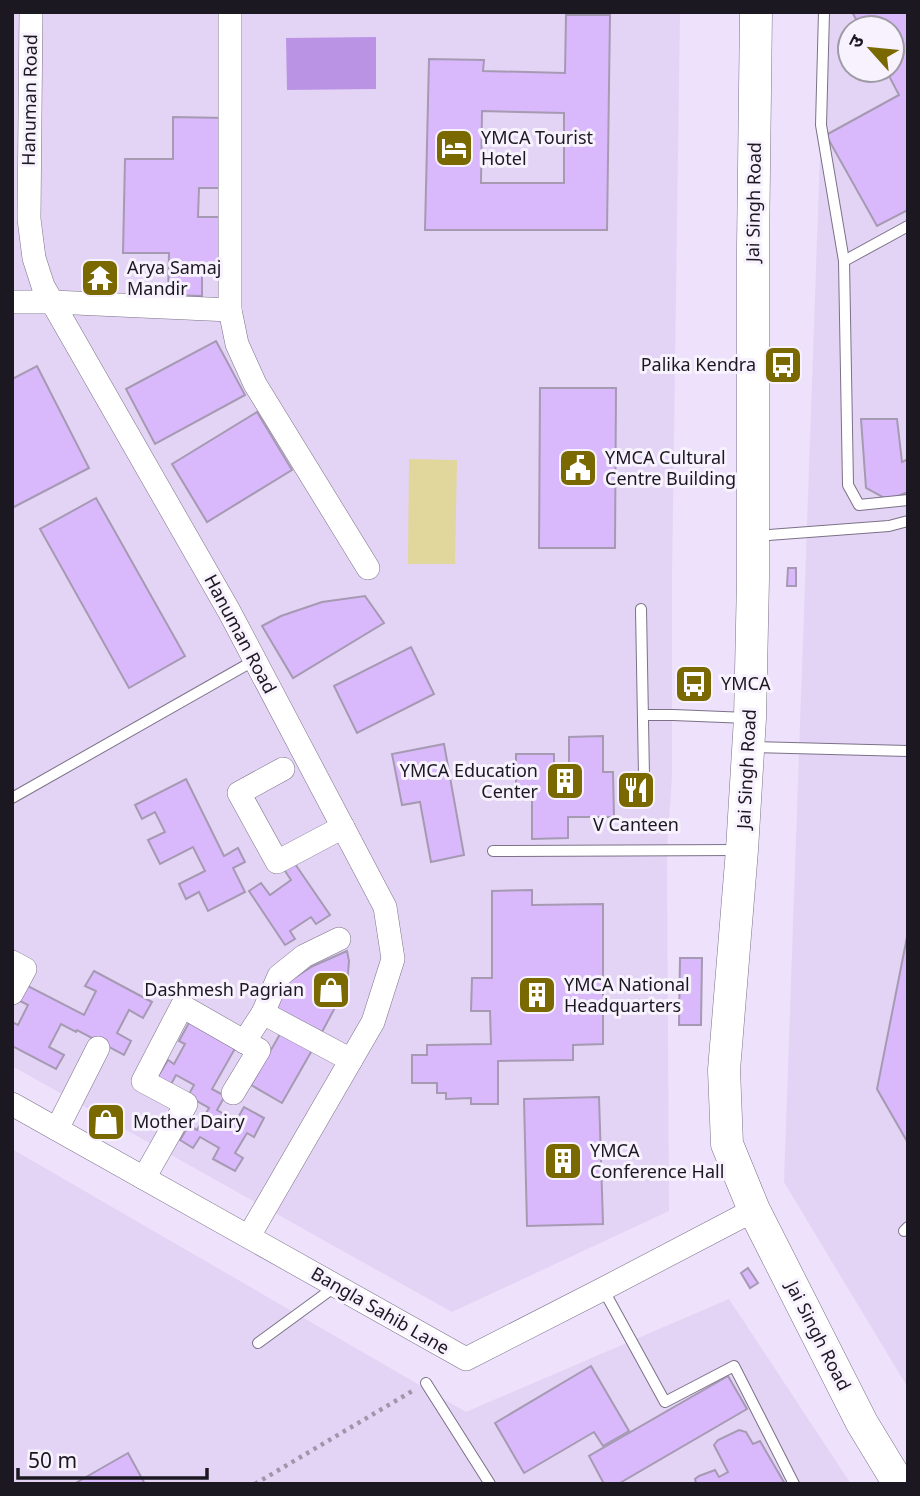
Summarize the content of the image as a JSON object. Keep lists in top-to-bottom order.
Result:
{
  "streets": {
    "street": ["Hanuman Road", "Jai Singh Road", "Bangla Sahib Lane"]
  },
  "crossings": [
    ["Hanuman Road", "Bangla Sahib Lane"],
    ["Jai Singh Road", "Bangla Sahib Lane"]
  ],
  "places": {
    "hotel": ["YMCA Tourist Hotel"],
    "temple": ["Arya Samaj Mandir"],
    "bus stop": ["Palika Kendra", "YMCA"],
    "public building": ["YMCA Cultural Centre Building"],
    "building": ["YMCA Education Center", "YMCA National Headquarters", "YMCA Conference Hall"],
    "restaurant": ["V Canteen"],
    "shop": ["Dashmesh Pagrian", "Mother Dairy"]
  },
  "scale_bar": "50 m",
  "north": "top left"
}
